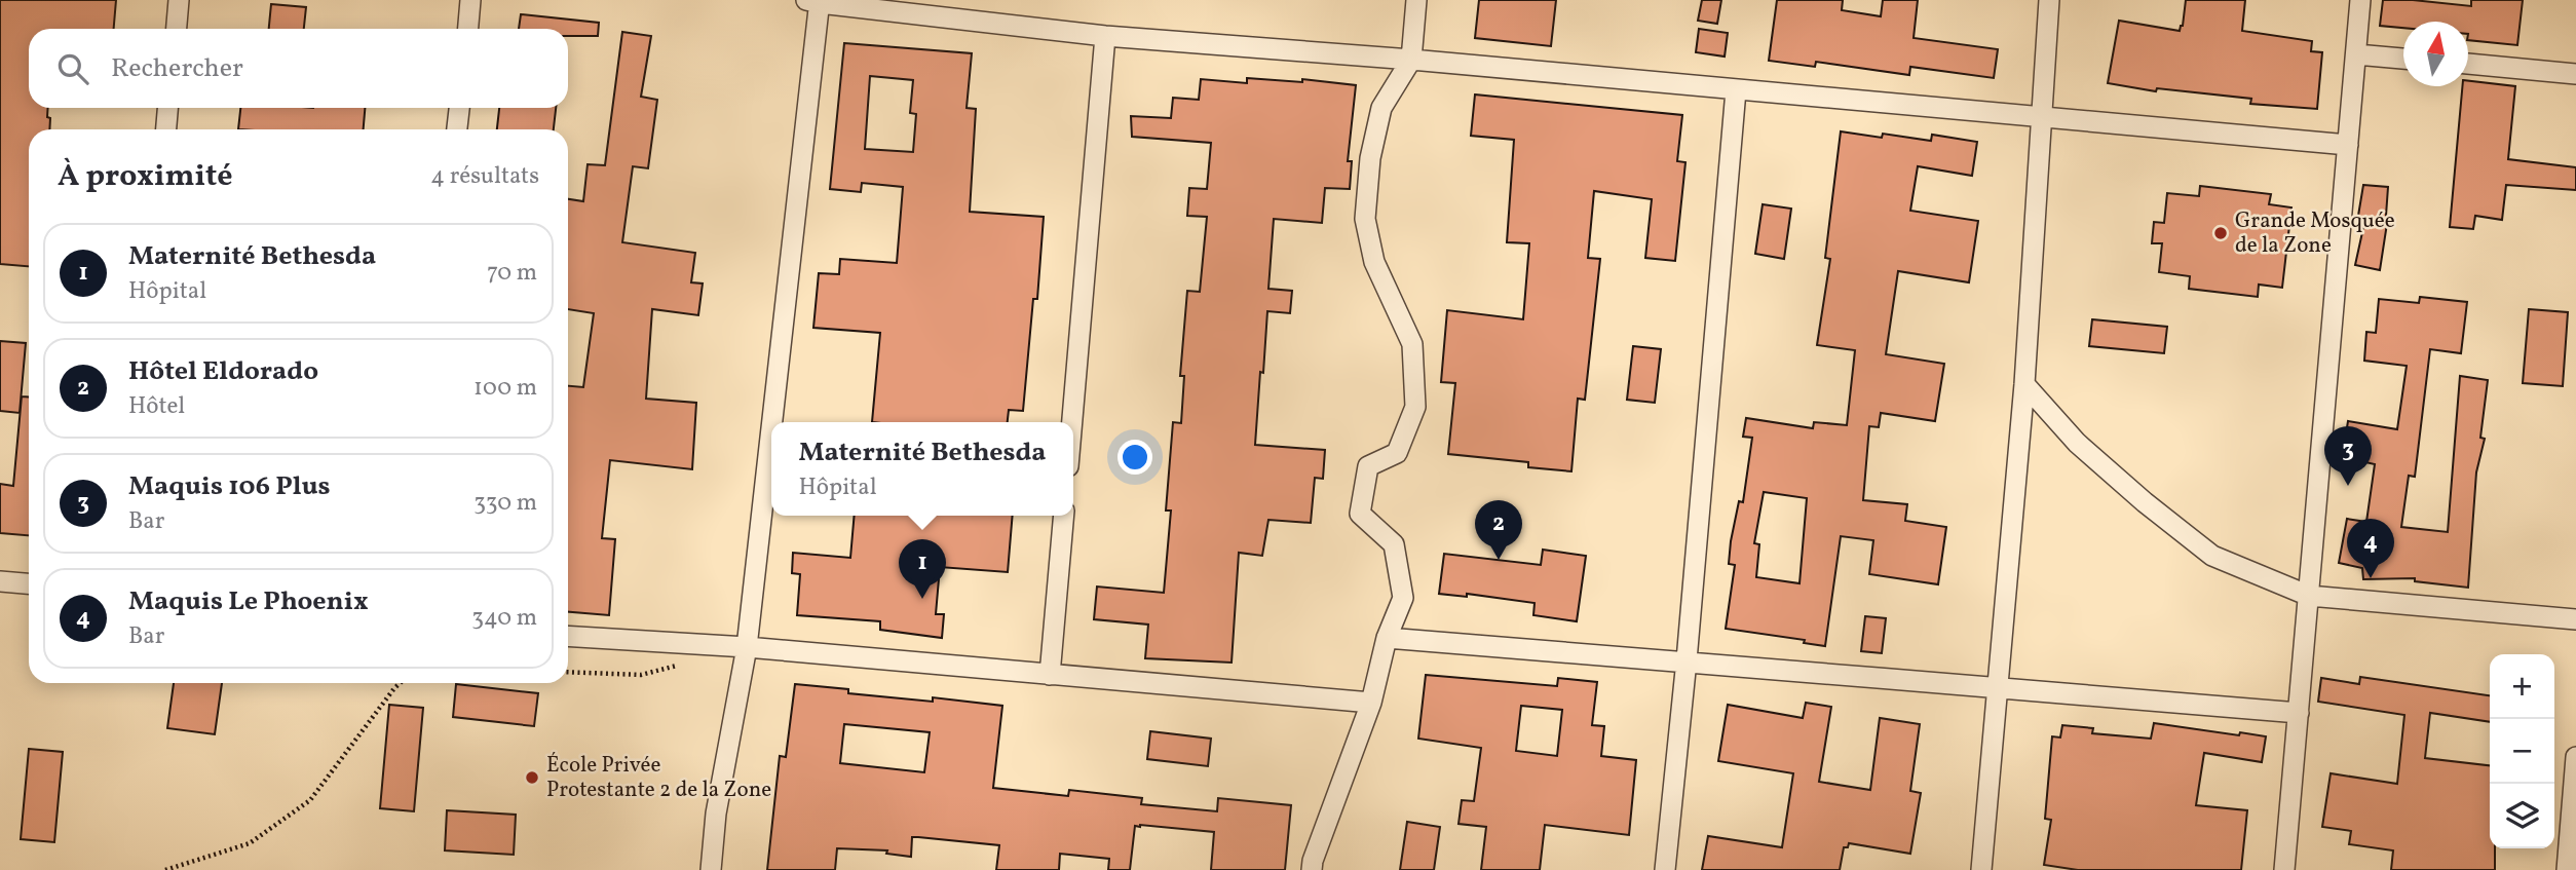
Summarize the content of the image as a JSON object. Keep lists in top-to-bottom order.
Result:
{
  "places": ["Grande Mosquée de la Zone", "École Privée Protestante 2 de la Zone"],
  "north": "top",
  "page": {
    "search": "Rechercher",
    "heading": ["À proximité", "4 résultats"],
    "list": [
      {
        "mark": "1",
        "name": "Maternité Bethesda",
        "note": "Hôpital",
        "value": "70 m"
      },
      {
        "mark": "2",
        "name": "Hôtel Eldorado",
        "note": "Hôtel",
        "value": "100 m"
      },
      {
        "mark": "3",
        "name": "Maquis 106 Plus",
        "note": "Bar",
        "value": "330 m"
      },
      {
        "mark": "4",
        "name": "Maquis Le Phoenix",
        "note": "Bar",
        "value": "340 m"
      }
    ],
    "popup": ["Maternité Bethesda", "Hôpital"],
    "pins": [
      "3",
      "2",
      "4",
      "1"
    ],
    "map_buttons": ["+", "−"]
  }
}
